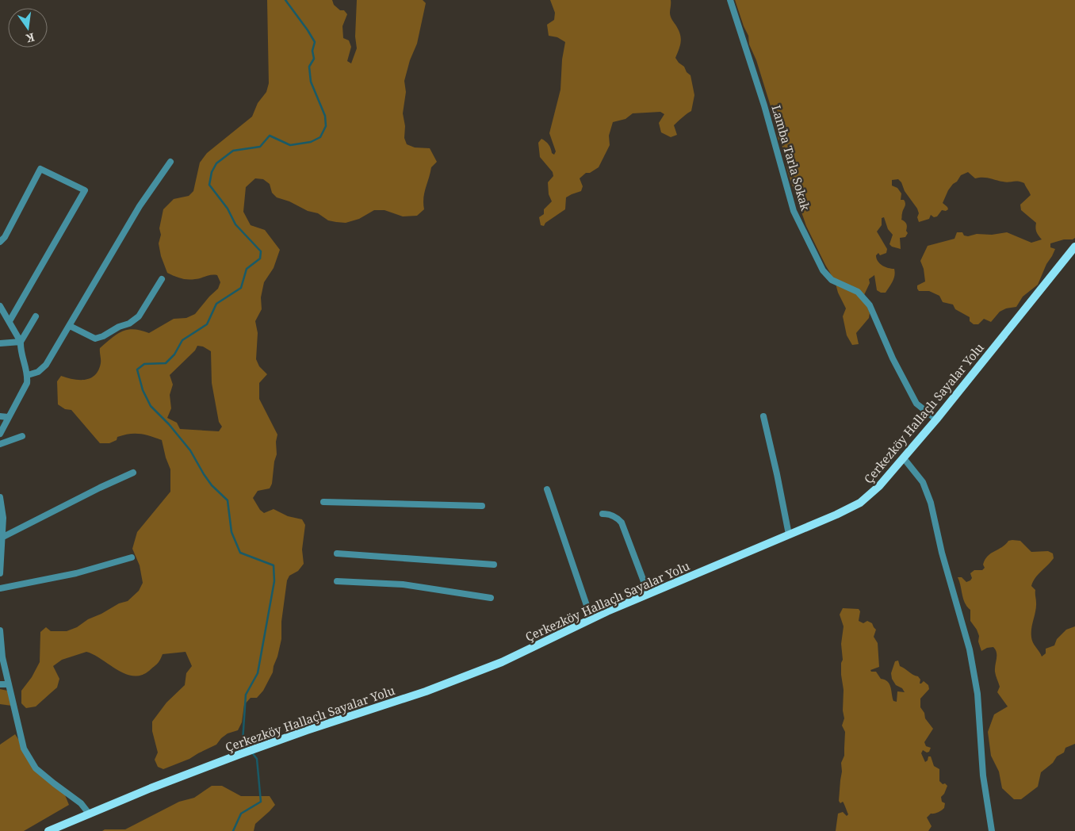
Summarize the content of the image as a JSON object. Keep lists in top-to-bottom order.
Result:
{
  "streets": {
    "main road": ["Çerkezköy Hallaçlı Sayalar Yolu"],
    "street": ["Lamba Tarla Sokak"]
  },
  "crossings": [
    ["Lamba Tarla Sokak", "Çerkezköy Hallaçlı Sayalar Yolu"]
  ],
  "north": "bottom"
}
